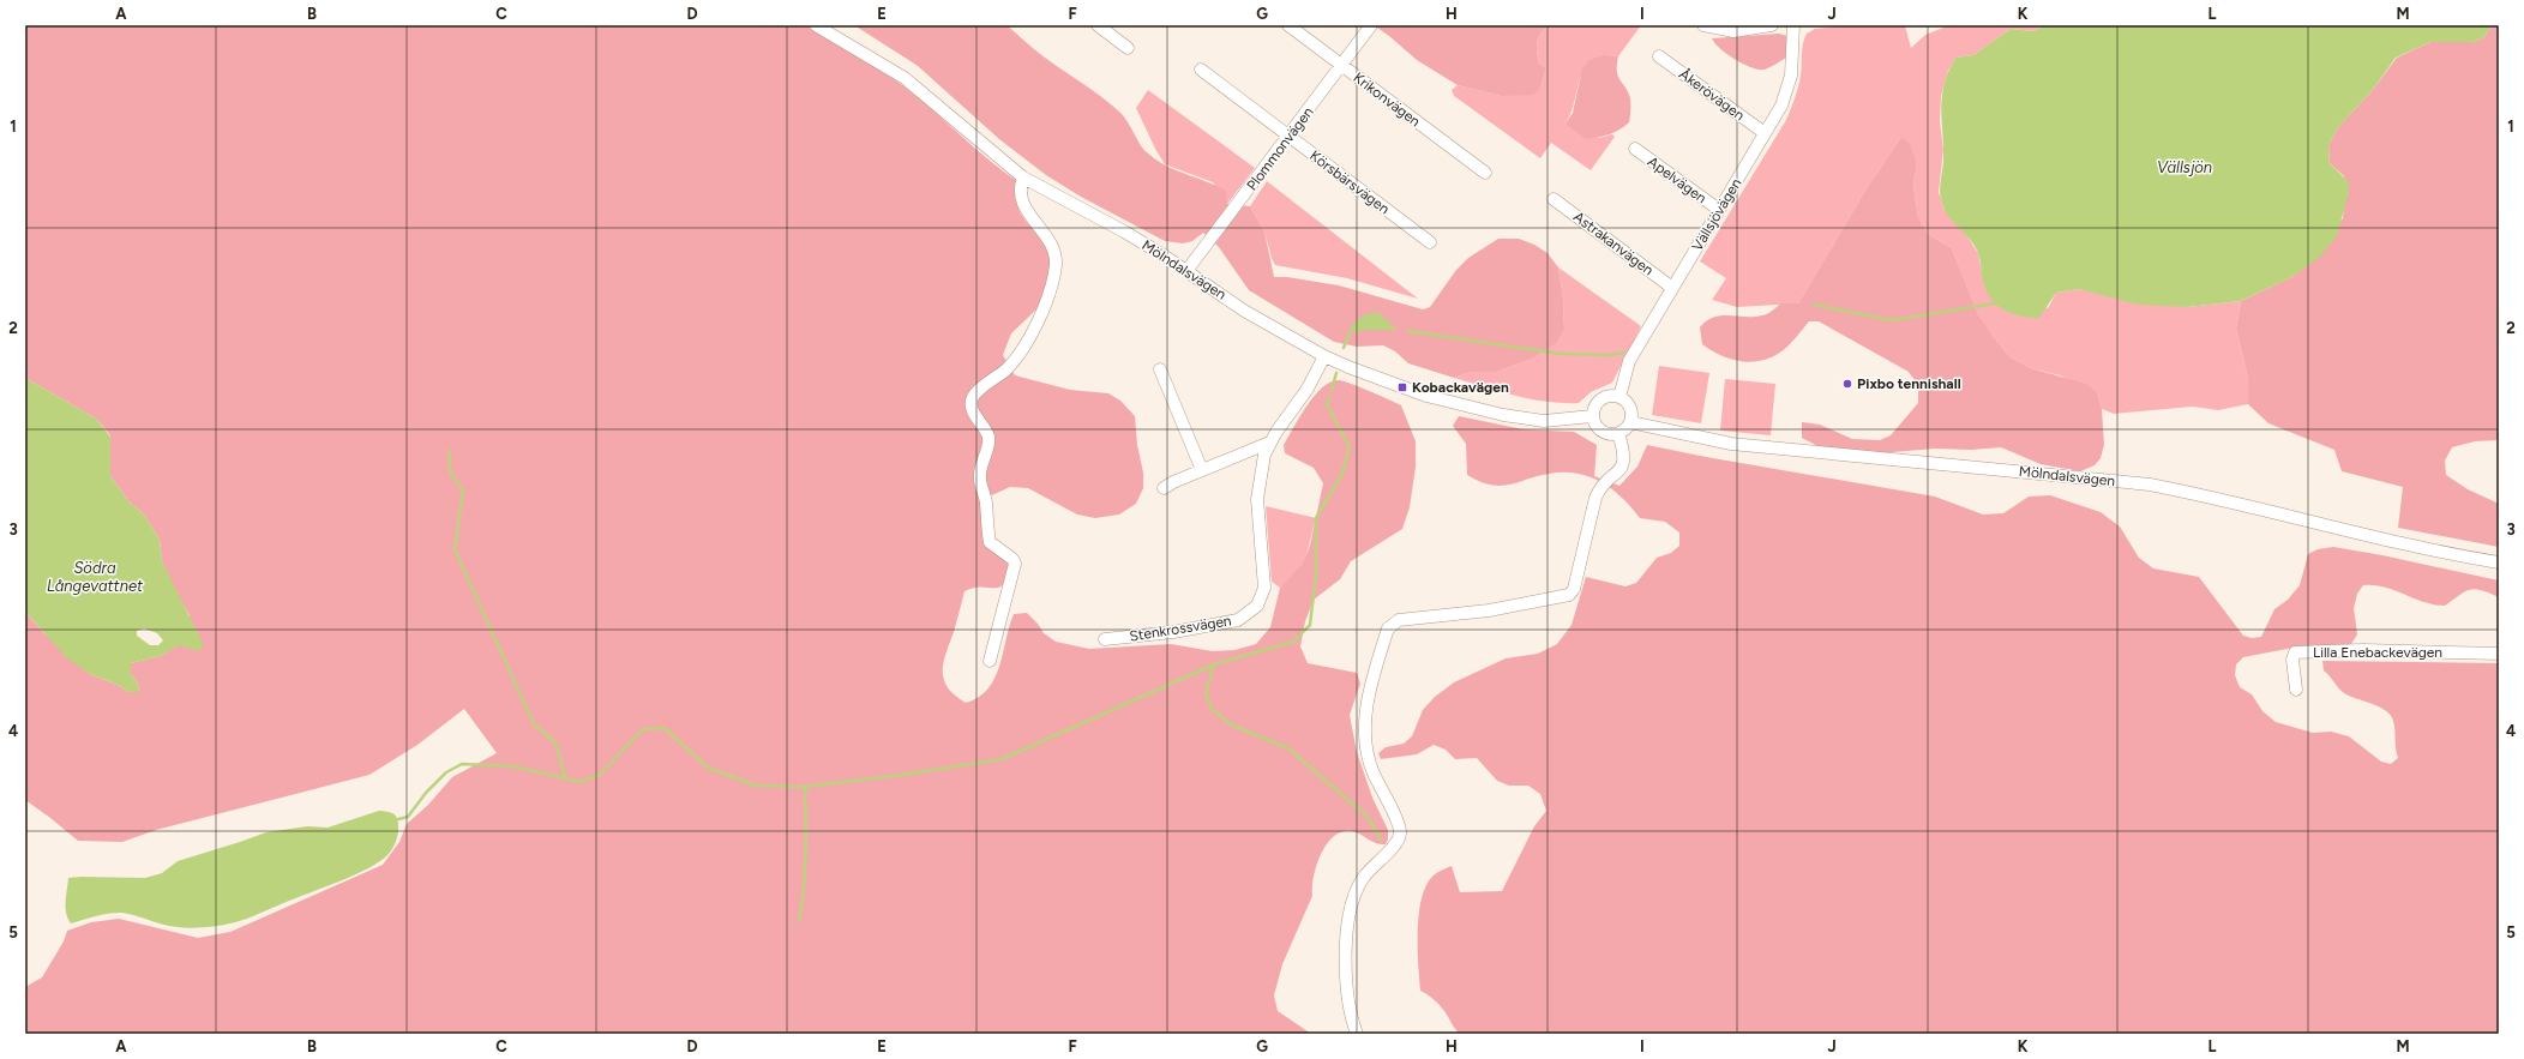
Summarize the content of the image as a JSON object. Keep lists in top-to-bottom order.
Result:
{
  "streets": {
    "street": [
      "Åkerövägen",
      "Krikonvägen",
      "Plommonvägen",
      "Apelvägen",
      "Körsbärsvägen",
      "Vällsjövägen",
      "Astrakanvägen",
      "Mölndalsvägen",
      "Stenkrossvägen",
      "Lilla Enebackevägen"
    ]
  },
  "crossings": [
    ["Åkerövägen", "Vällsjövägen"],
    ["Krikonvägen", "Plommonvägen"],
    ["Plommonvägen", "Körsbärsvägen"],
    ["Plommonvägen", "Mölndalsvägen"],
    ["Apelvägen", "Vällsjövägen"],
    ["Vällsjövägen", "Astrakanvägen"],
    ["Vällsjövägen", "Mölndalsvägen"],
    ["Mölndalsvägen", "Stenkrossvägen"]
  ],
  "water": ["Vällsjön", "Södra Långevattnet"],
  "places": {
    "other": ["Pixbo tennishall"],
    "transit": ["Kobackavägen"]
  },
  "grid": {
    "columns": [
      "A",
      "B",
      "C",
      "D",
      "E",
      "F",
      "G",
      "H",
      "I",
      "J",
      "K",
      "L",
      "M"
    ],
    "rows": [
      "1",
      "2",
      "3",
      "4",
      "5"
    ]
  }
}
